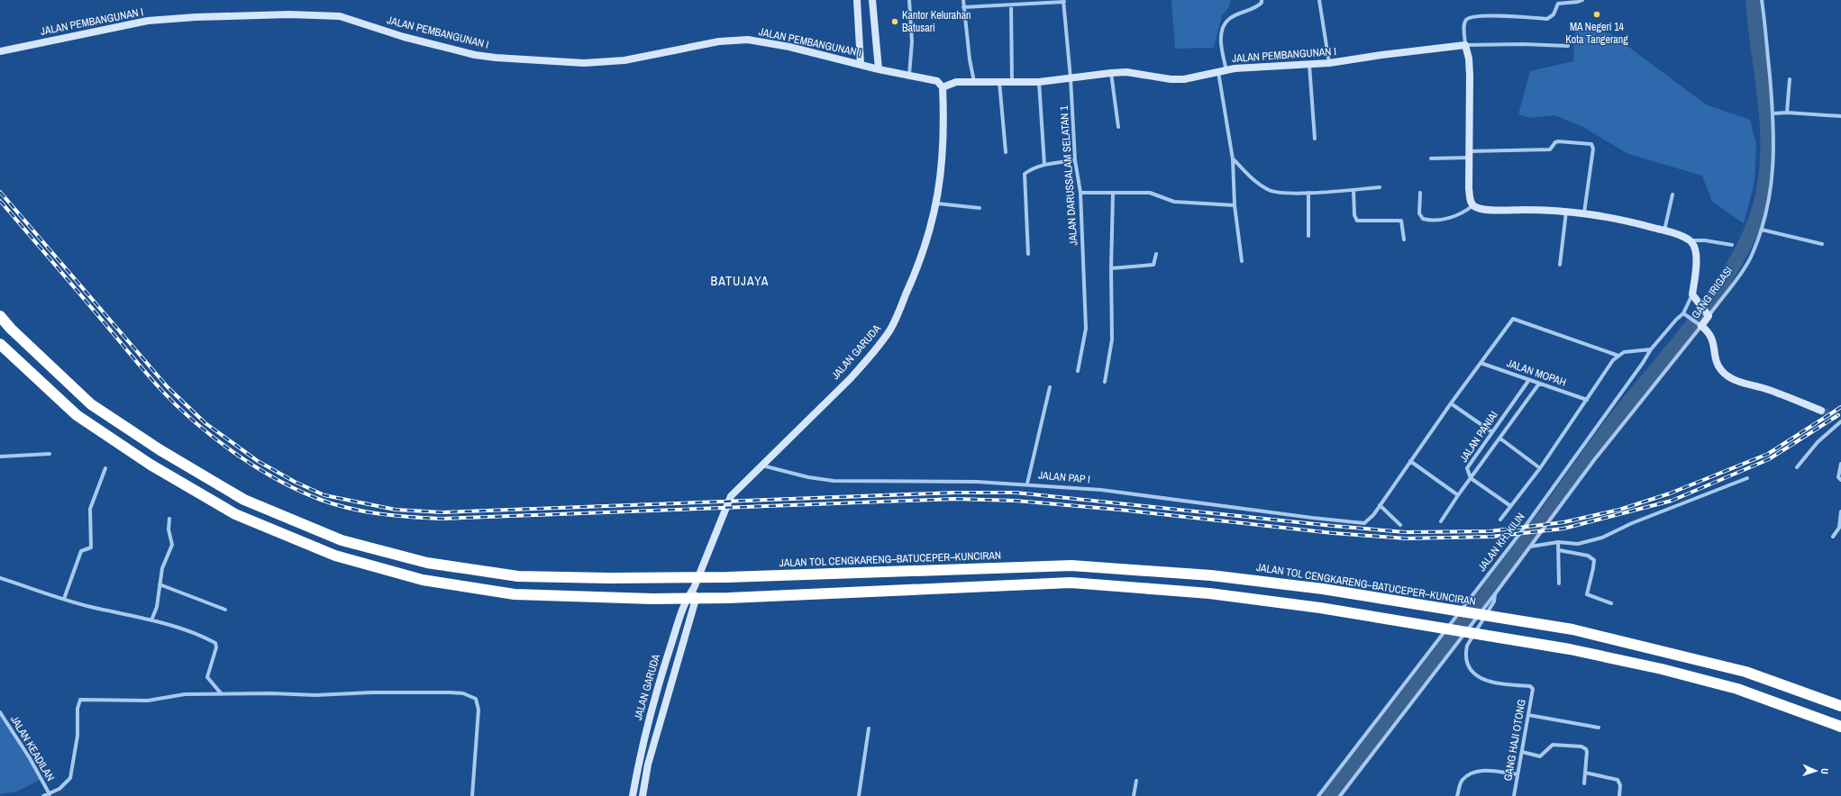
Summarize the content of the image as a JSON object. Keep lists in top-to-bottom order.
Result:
{
  "streets": {
    "highway": ["JALAN TOL CENGKARENG–BATUCEPER–KUNCIRAN"],
    "street": [
      "JALAN PEMBANGUNAN I",
      "JALAN DARUSSALAM SELATAN 1",
      "GANG IRIGASI",
      "JALAN GARUDA",
      "JALAN MOPAH",
      "JALAN PANIAI",
      "JALAN PAP I",
      "JALAN KH. KILIN",
      "GANG HAJI OTONG",
      "JALAN KEADILAN"
    ]
  },
  "crossings": [
    ["JALAN PEMBANGUNAN I", "JALAN DARUSSALAM SELATAN 1"],
    ["JALAN PEMBANGUNAN I", "JALAN GARUDA"],
    ["JALAN GARUDA", "JALAN PAP I"],
    ["JALAN MOPAH", "JALAN PANIAI"]
  ],
  "districts": ["BATUJAYA"],
  "places": ["MA Negeri 14 Kota Tangerang", "Kantor Kelurahan Batusari"],
  "north": "right"
}
